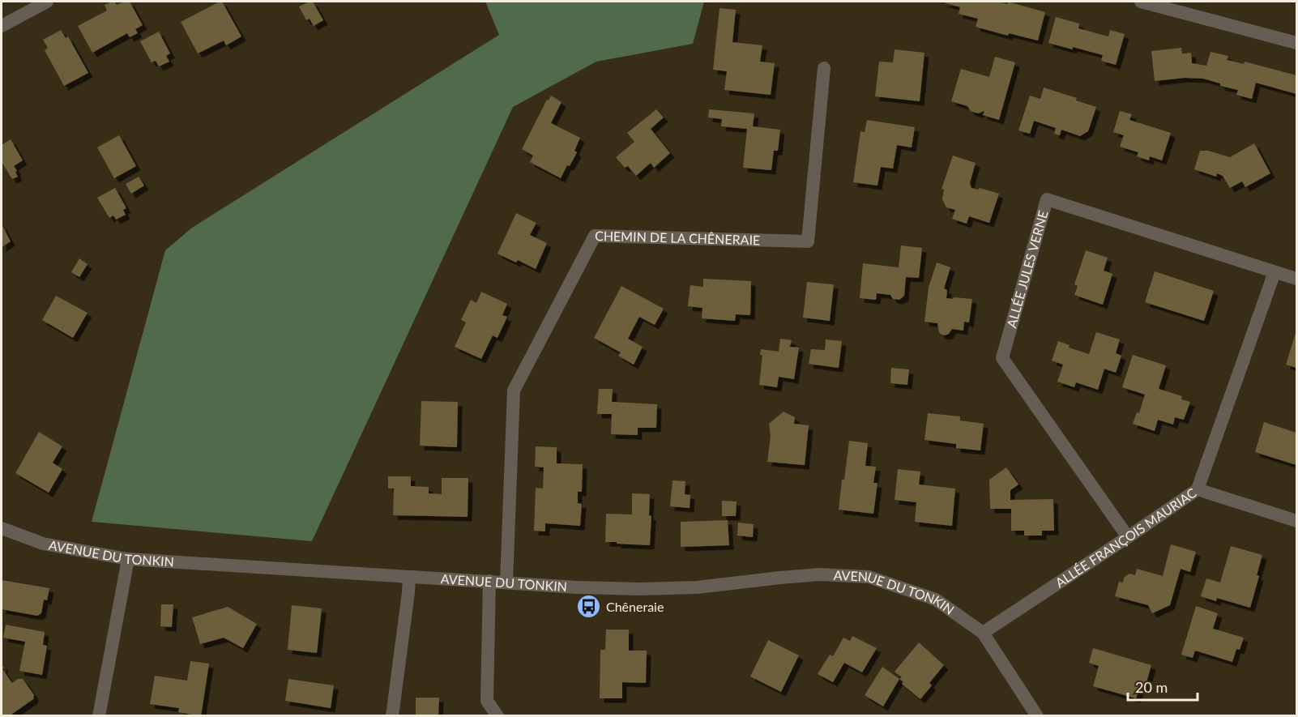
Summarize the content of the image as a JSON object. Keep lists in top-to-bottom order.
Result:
{
  "streets": {
    "street": [
      "CHEMIN DE LA CHÊNERAIE",
      "ALLÉE JULES VERNE",
      "ALLÉE FRANÇOIS MAURIAC",
      "AVENUE DU TONKIN"
    ]
  },
  "crossings": [
    ["CHEMIN DE LA CHÊNERAIE", "AVENUE DU TONKIN"],
    ["ALLÉE JULES VERNE", "ALLÉE FRANÇOIS MAURIAC"],
    ["ALLÉE FRANÇOIS MAURIAC", "AVENUE DU TONKIN"]
  ],
  "places": {
    "bus stop": ["Chêneraie"]
  },
  "scale_bar": "20 m"
}
